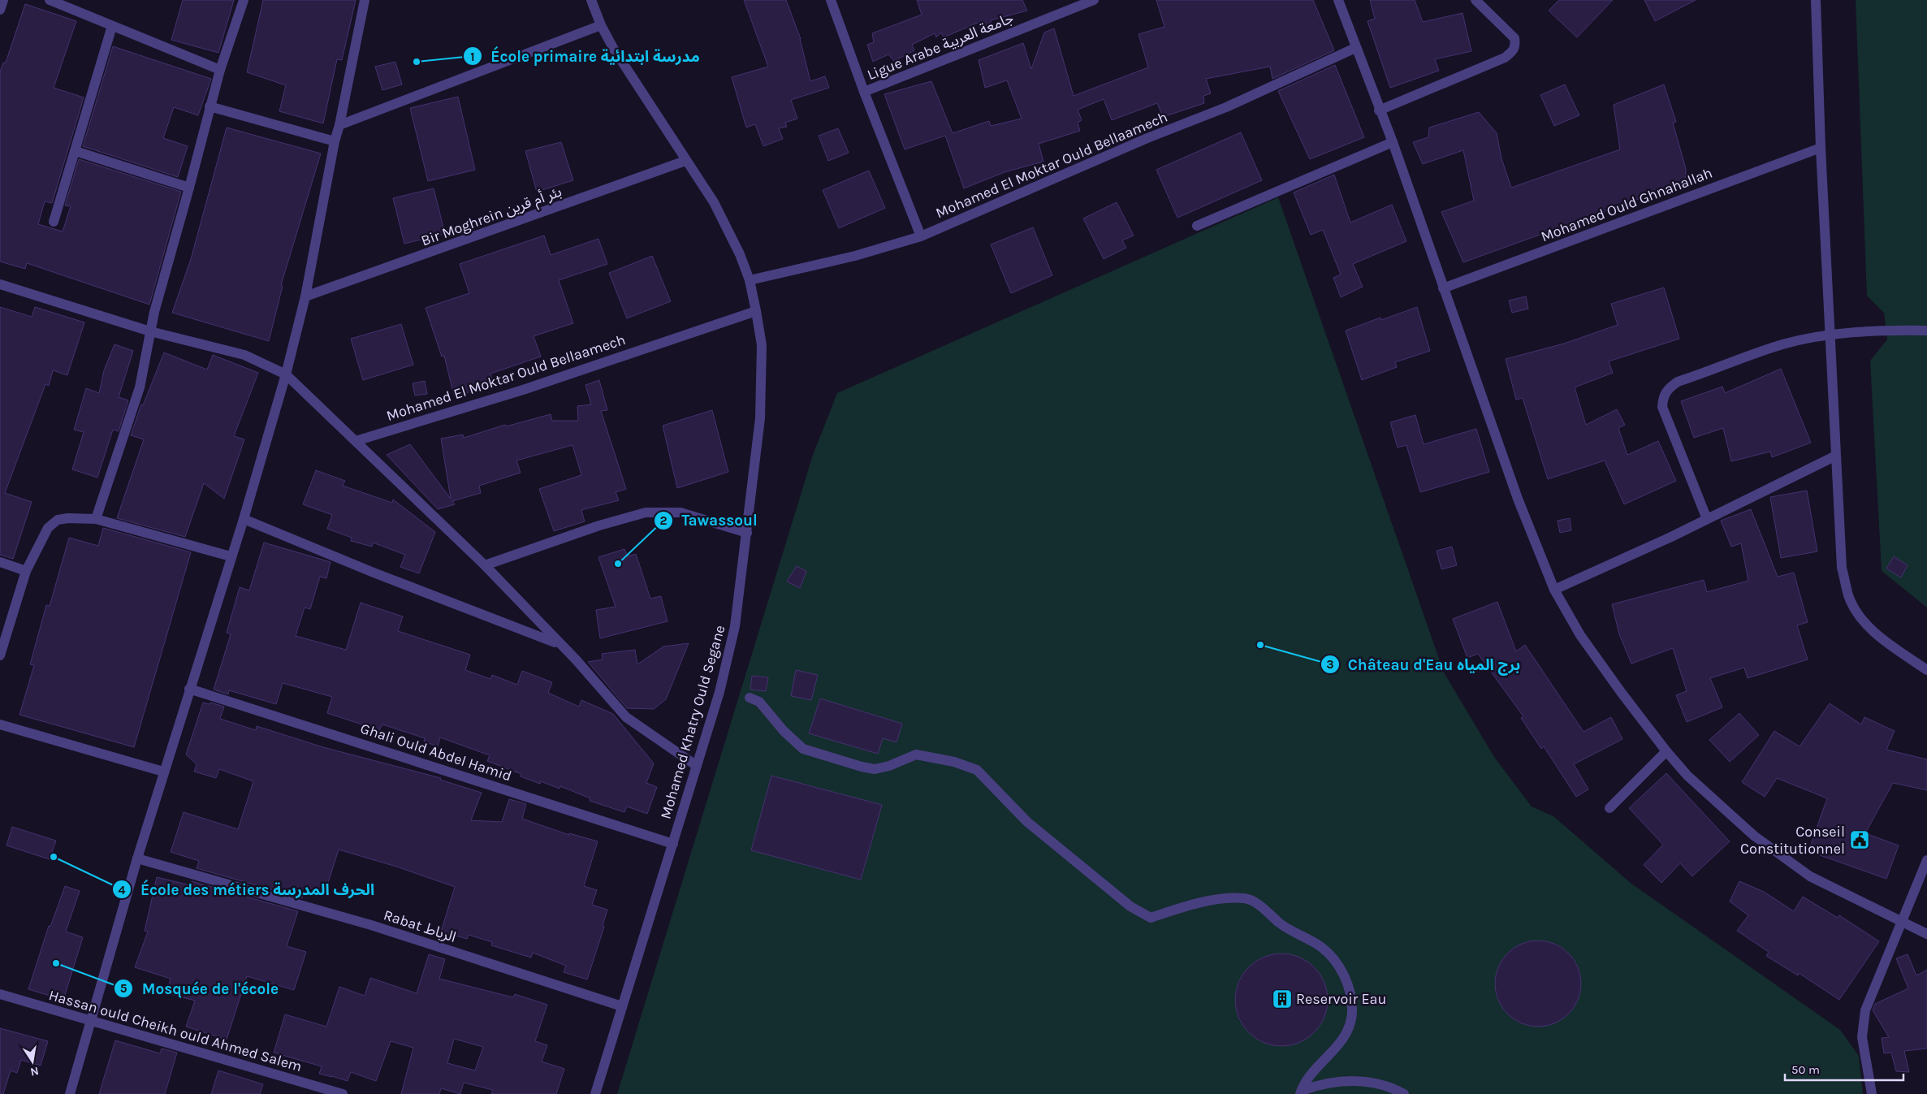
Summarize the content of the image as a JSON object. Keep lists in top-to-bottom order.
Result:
{
  "streets": {
    "street": [
      "Ligue Arabe جامعة العربية",
      "Mohamed El Moktar Ould Bellaamech",
      "Mohamed Ould Ghnahallah",
      "Bir Moghrein بئر أم قرين",
      "Mohamed Khatry Ould Segane",
      "Ghali Ould Abdel Hamid",
      "Rabat الرباط",
      "Hassan ould Cheikh ould Ahmed Salem"
    ]
  },
  "crossings": [
    ["Mohamed El Moktar Ould Bellaamech", "Mohamed Khatry Ould Segane"],
    ["Bir Moghrein بئر أم قرين", "Mohamed Khatry Ould Segane"],
    ["Mohamed Khatry Ould Segane", "Ghali Ould Abdel Hamid"],
    ["Mohamed Khatry Ould Segane", "Rabat الرباط"]
  ],
  "places": {
    "other": [
      "École primaire مدرسة ابتدائية",
      "Tawassoul",
      "Château d'Eau برج المياه",
      "École des métiers الحرف المدرسة",
      "Mosquée de l'école"
    ],
    "public building": ["Conseil Constitutionnel"],
    "building": ["Reservoir Eau"]
  },
  "scale_bar": "50 m",
  "north": "bottom"
}
